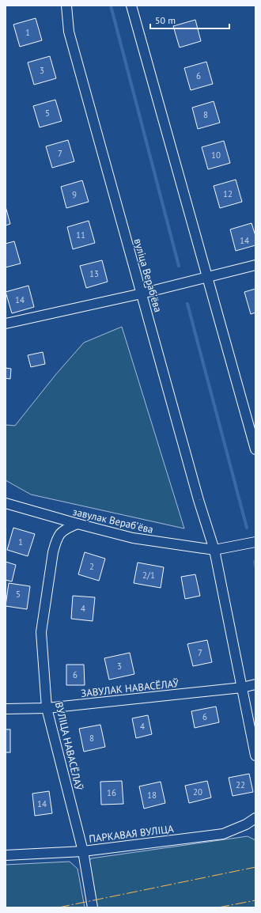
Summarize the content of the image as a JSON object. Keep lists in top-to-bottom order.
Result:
{
  "streets": {
    "street": [
      "вуліца Верабʼёва",
      "завулак Верабʼёва",
      "ЗАВУЛАК НАВАСЁЛАЎ",
      "ВУЛІЦА НАВАСЁЛАЎ",
      "ПАРКАВАЯ ВУЛІЦА"
    ]
  },
  "crossings": [
    ["вуліца Верабʼёва", "завулак Верабʼёва"],
    ["вуліца Верабʼёва", "ЗАВУЛАК НАВАСЁЛАЎ"],
    ["завулак Верабʼёва", "ВУЛІЦА НАВАСЁЛАЎ"],
    ["ЗАВУЛАК НАВАСЁЛАЎ", "ВУЛІЦА НАВАСЁЛАЎ"],
    ["ВУЛІЦА НАВАСЁЛАЎ", "ПАРКАВАЯ ВУЛІЦА"]
  ],
  "house_numbers": [
    "1",
    "3",
    "6",
    "5",
    "8",
    "7",
    "10",
    "12",
    "9",
    "11",
    "14",
    "13",
    "14",
    "1",
    "2",
    "2/1",
    "5",
    "4",
    "7",
    "3",
    "6",
    "6",
    "4",
    "8",
    "22",
    "20",
    "16",
    "18",
    "14"
  ],
  "scale_bar": "50 m"
}
